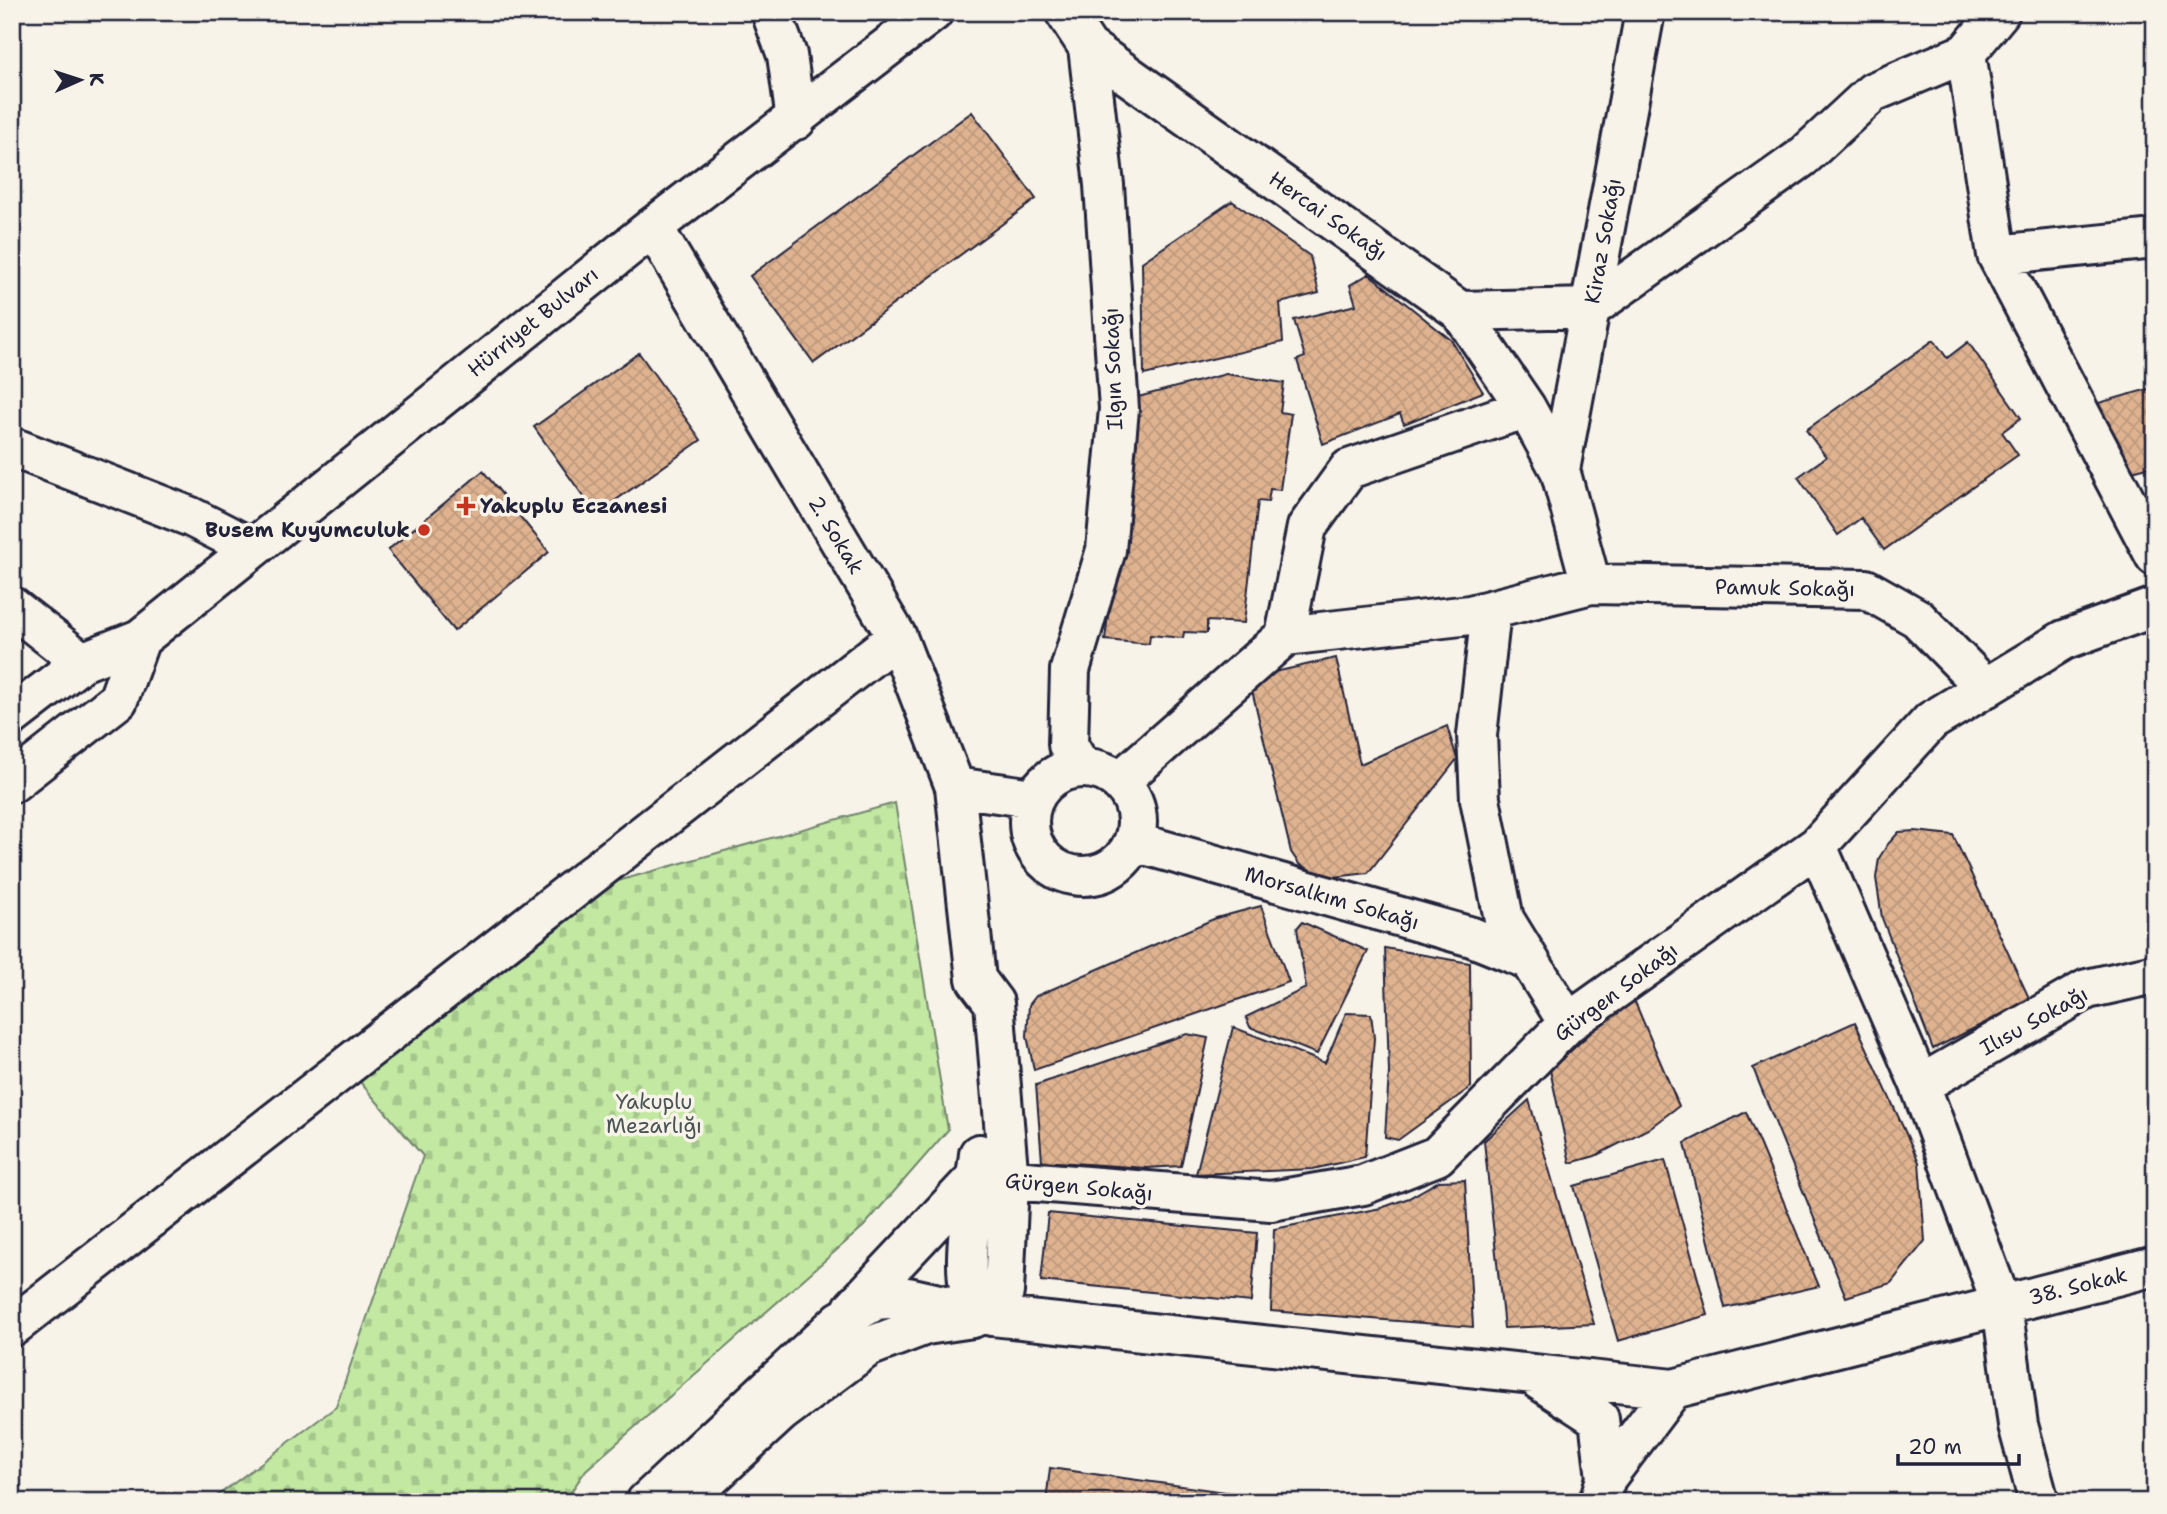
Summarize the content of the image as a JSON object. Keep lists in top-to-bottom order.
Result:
{
  "streets": {
    "street": [
      "Hercai Sokağı",
      "Kiraz Sokağı",
      "Hürriyet Bulvarı",
      "Ilgın Sokağı",
      "2. Sokak",
      "Pamuk Sokağı",
      "Morsalkım Sokağı",
      "Gürgen Sokağı",
      "Ilısu Sokağı",
      "38. Sokak"
    ]
  },
  "crossings": [
    ["Hercai Sokağı", "Ilgın Sokağı"],
    ["Hürriyet Bulvarı", "2. Sokak"],
    ["Ilgın Sokağı", "Morsalkım Sokağı"],
    ["2. Sokak", "Gürgen Sokağı"],
    ["Pamuk Sokağı", "Gürgen Sokağı"]
  ],
  "parks": ["Yakuplu Mezarlığı"],
  "places": {
    "health": ["Yakuplu Eczanesi"],
    "other": ["Busem Kuyumculuk"]
  },
  "scale_bar": "20 m",
  "north": "right"
}
